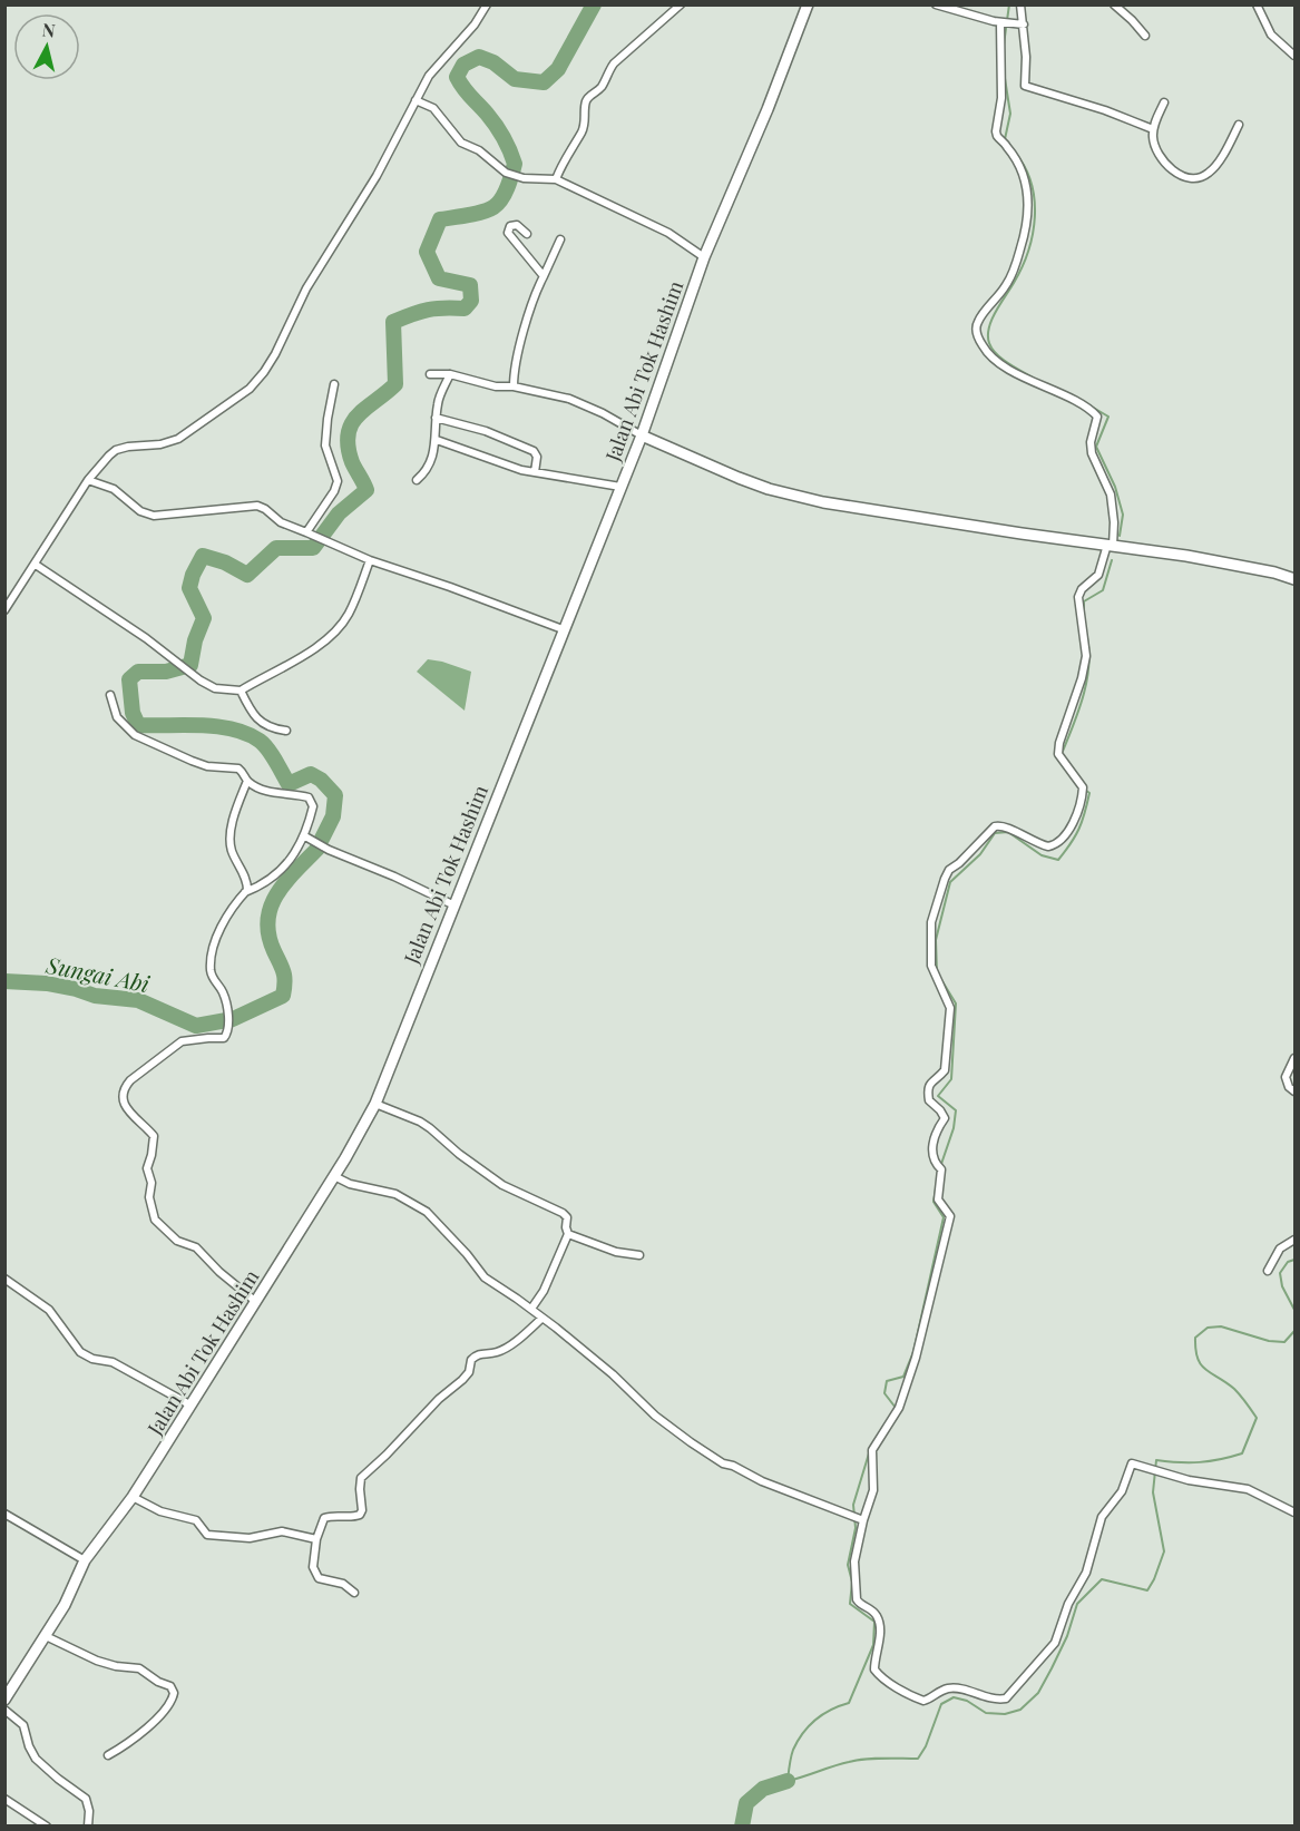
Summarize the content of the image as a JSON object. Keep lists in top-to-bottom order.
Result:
{
  "streets": {
    "main road": ["Jalan Abi Tok Hashim"]
  },
  "water": ["Sungai Abi"],
  "north": "top"
}
